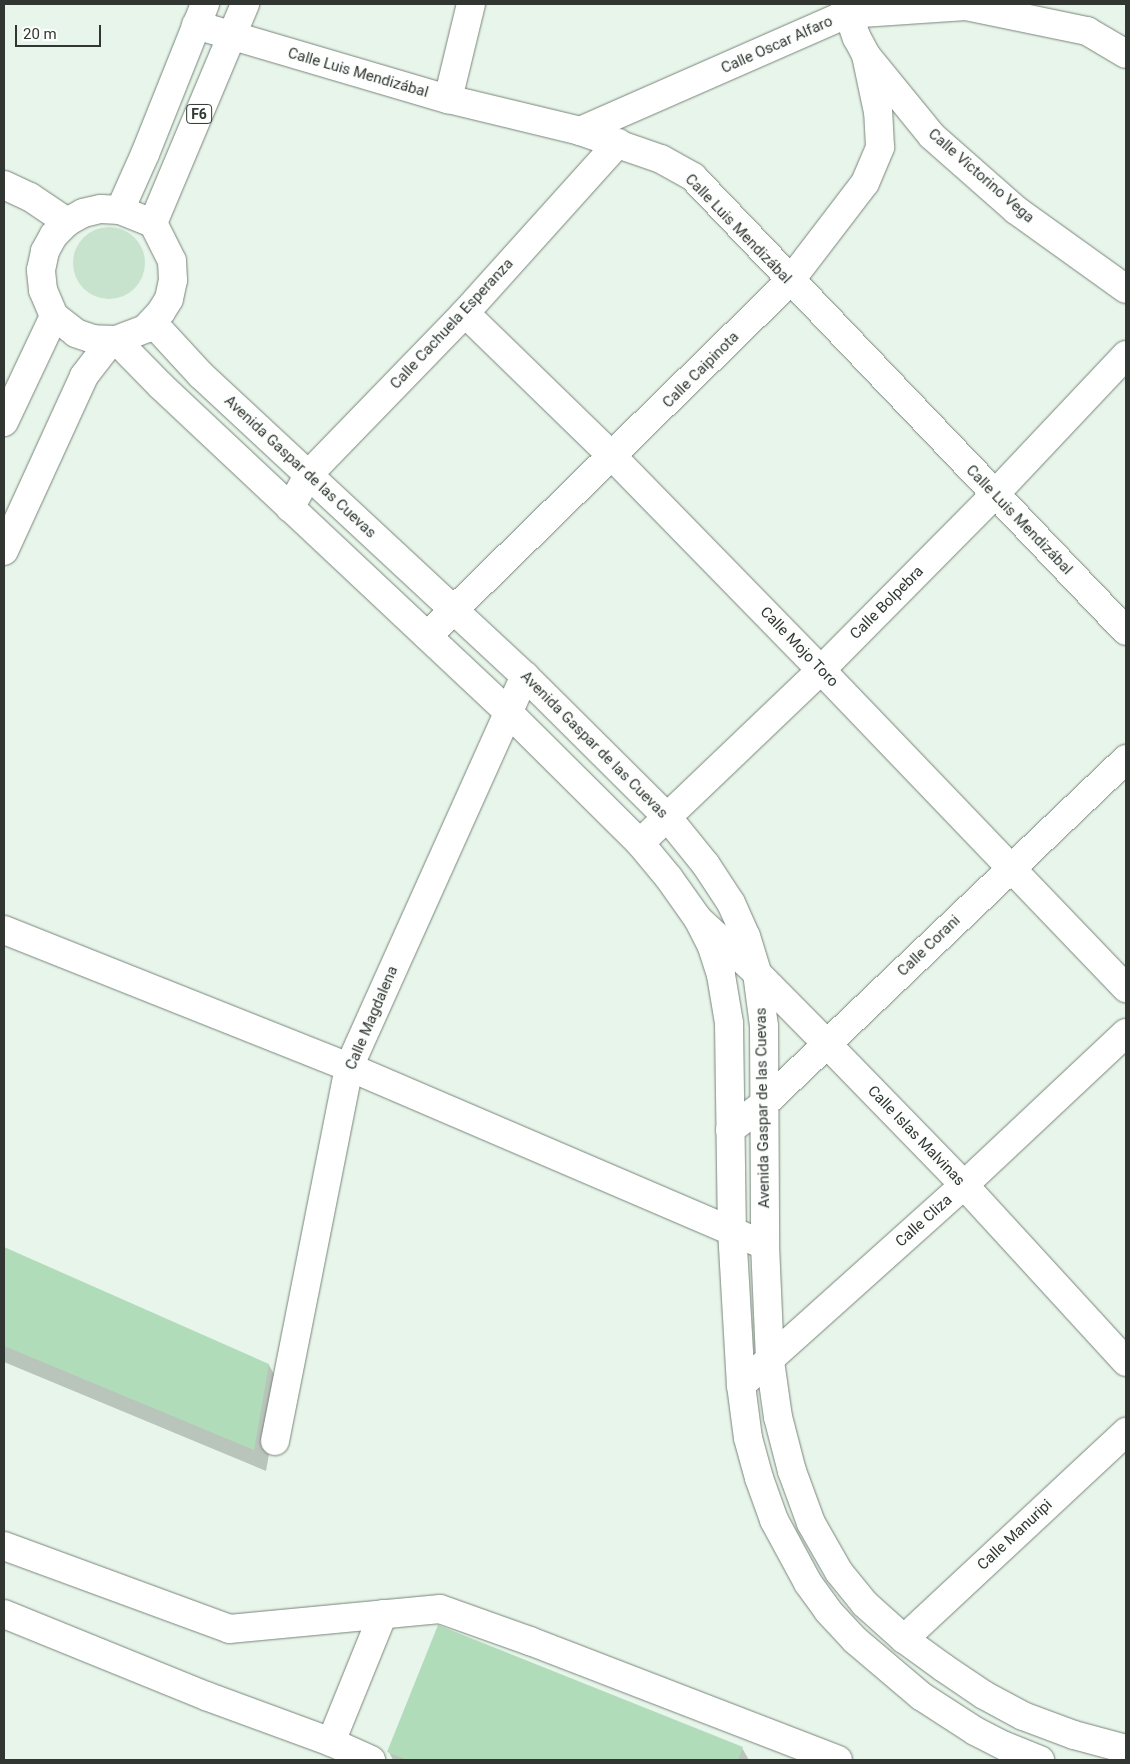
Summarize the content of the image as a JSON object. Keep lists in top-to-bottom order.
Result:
{
  "streets": {
    "main road": [
      "Calle Oscar Alfaro",
      "Calle Luis Mendizábal",
      "F6",
      "Calle Victorino Vega",
      "Calle Cachuela Esperanza",
      "Calle Caipinota",
      "Avenida Gaspar de las Cuevas",
      "Calle Bolpebra",
      "Calle Mojo Toro",
      "Calle Corani",
      "Calle Magdalena",
      "Calle Islas Malvinas",
      "Calle Cliza",
      "Calle Manuripi"
    ]
  },
  "crossings": [
    ["Calle Oscar Alfaro", "Calle Luis Mendizábal"],
    ["Calle Oscar Alfaro", "Calle Victorino Vega"],
    ["Calle Luis Mendizábal", "F6"],
    ["Calle Luis Mendizábal", "Calle Cachuela Esperanza"],
    ["Calle Luis Mendizábal", "Calle Caipinota"],
    ["Calle Luis Mendizábal", "Calle Bolpebra"],
    ["F6", "Avenida Gaspar de las Cuevas"],
    ["Calle Victorino Vega", "Calle Caipinota"],
    ["Calle Cachuela Esperanza", "Avenida Gaspar de las Cuevas"],
    ["Calle Cachuela Esperanza", "Calle Mojo Toro"],
    ["Calle Caipinota", "Avenida Gaspar de las Cuevas"],
    ["Calle Caipinota", "Calle Mojo Toro"],
    ["Avenida Gaspar de las Cuevas", "Calle Bolpebra"],
    ["Avenida Gaspar de las Cuevas", "Calle Corani"],
    ["Avenida Gaspar de las Cuevas", "Calle Magdalena"],
    ["Avenida Gaspar de las Cuevas", "Calle Islas Malvinas"],
    ["Avenida Gaspar de las Cuevas", "Calle Cliza"],
    ["Avenida Gaspar de las Cuevas", "Calle Manuripi"],
    ["Calle Bolpebra", "Calle Mojo Toro"],
    ["Calle Mojo Toro", "Calle Corani"],
    ["Calle Corani", "Calle Islas Malvinas"],
    ["Calle Islas Malvinas", "Calle Cliza"]
  ],
  "scale_bar": "20 m"
}
